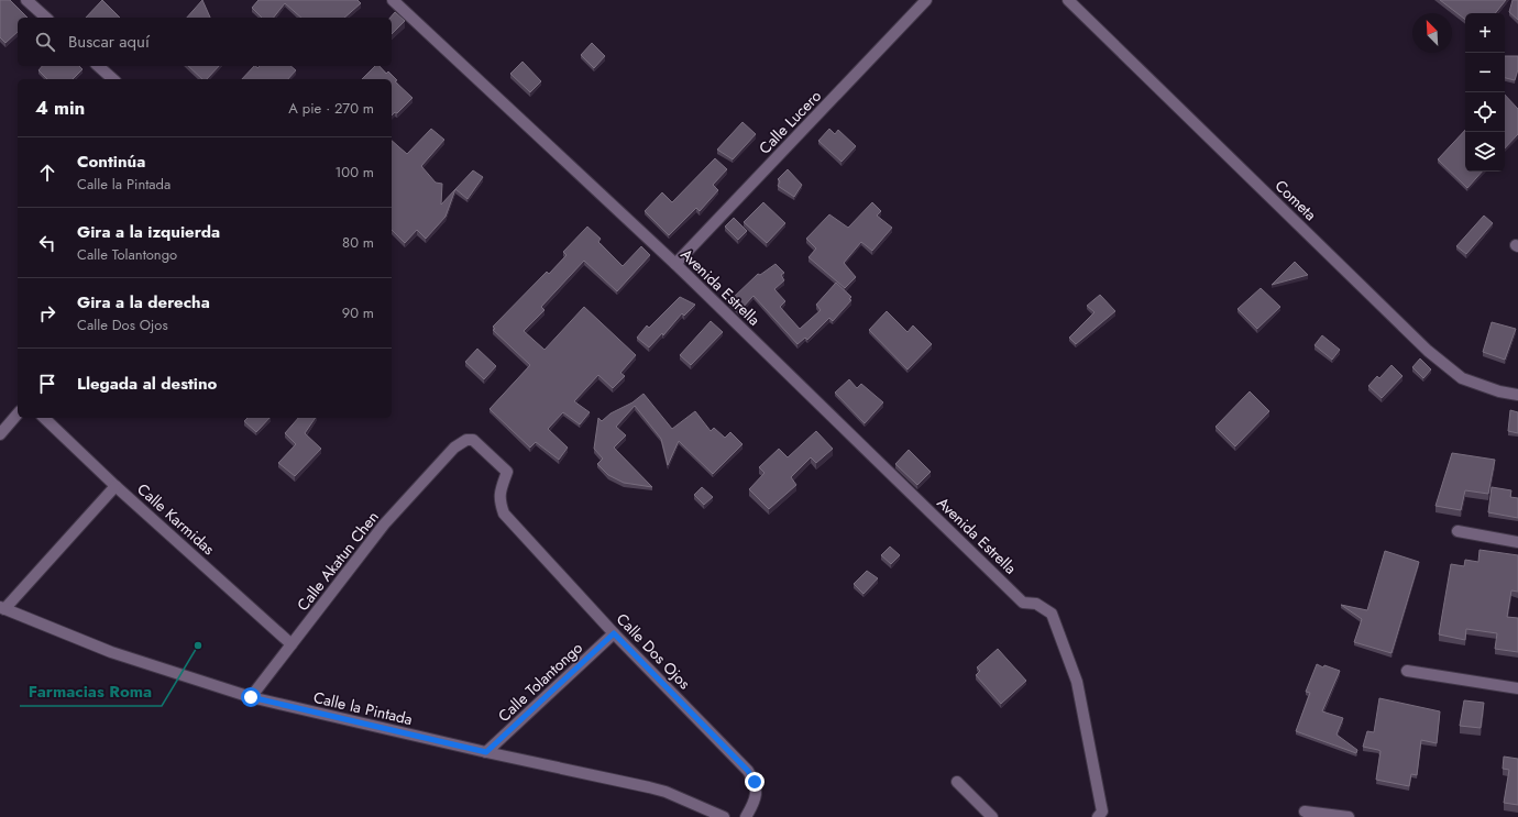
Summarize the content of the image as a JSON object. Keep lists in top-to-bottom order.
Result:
{
  "streets": {
    "street": [
      "Calle Lucero",
      "Cometa",
      "Avenida Estrella",
      "Calle Karmidas",
      "Calle Akatun Chen",
      "Calle Dos Ojos",
      "Calle Tolantongo",
      "Calle la Pintada"
    ]
  },
  "crossings": [
    ["Calle Lucero", "Avenida Estrella"],
    ["Calle Karmidas", "Calle Akatun Chen"],
    ["Calle Akatun Chen", "Calle Dos Ojos"],
    ["Calle Akatun Chen", "Calle la Pintada"],
    ["Calle Dos Ojos", "Calle Tolantongo"],
    ["Calle Tolantongo", "Calle la Pintada"]
  ],
  "places": ["Farmacias Roma"],
  "north": "top left",
  "page": {
    "map_buttons": ["+", "−"],
    "search": "Buscar aquí",
    "heading": ["4 min", "A pie · 270 m"],
    "list": [
      ["Continúa", "Calle la Pintada", "100 m"],
      ["Gira a la izquierda", "Calle Tolantongo", "80 m"],
      ["Gira a la derecha", "Calle Dos Ojos", "90 m"],
      "Llegada al destino"
    ]
  }
}
